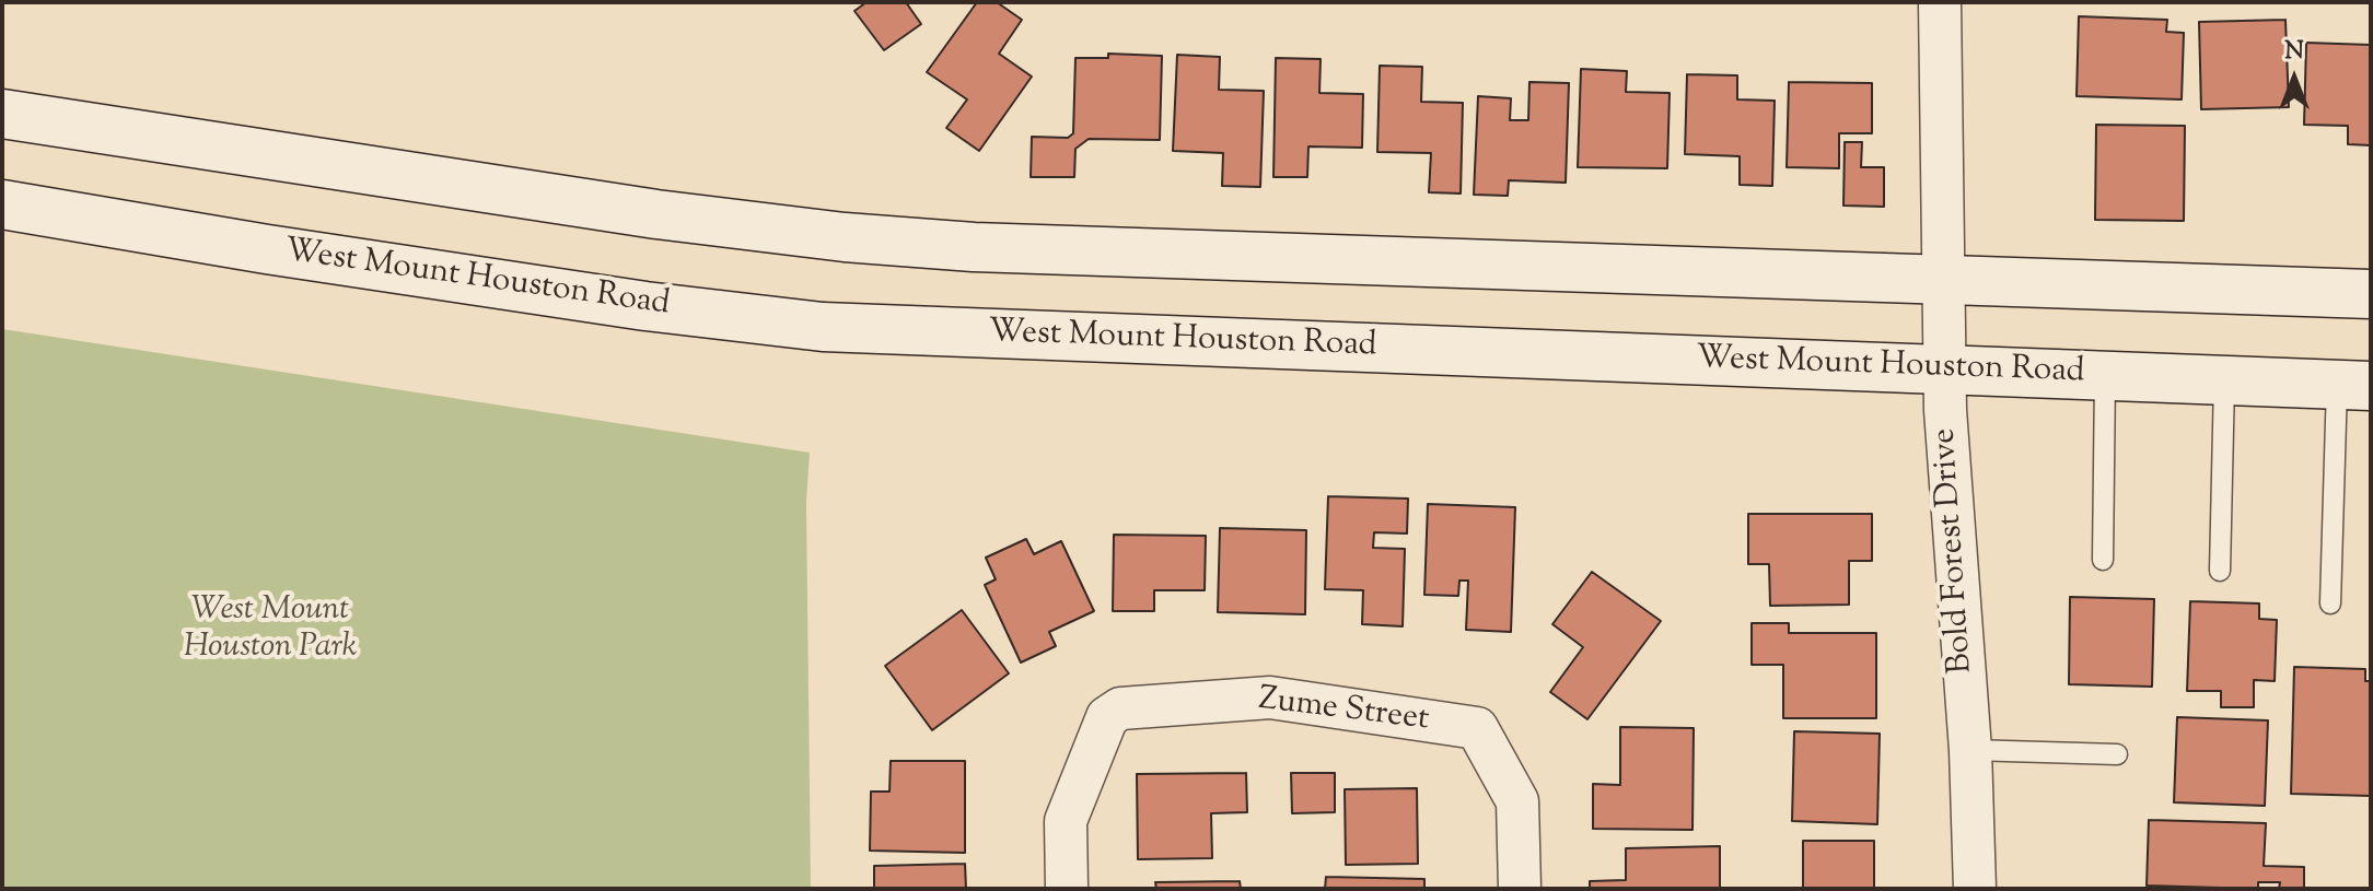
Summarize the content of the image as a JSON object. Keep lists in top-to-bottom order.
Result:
{
  "streets": {
    "main road": ["West Mount Houston Road"],
    "street": ["Bold Forest Drive", "Zume Street"]
  },
  "crossings": [
    ["West Mount Houston Road", "Bold Forest Drive"]
  ],
  "parks": ["West Mount Houston Park"],
  "north": "top"
}
